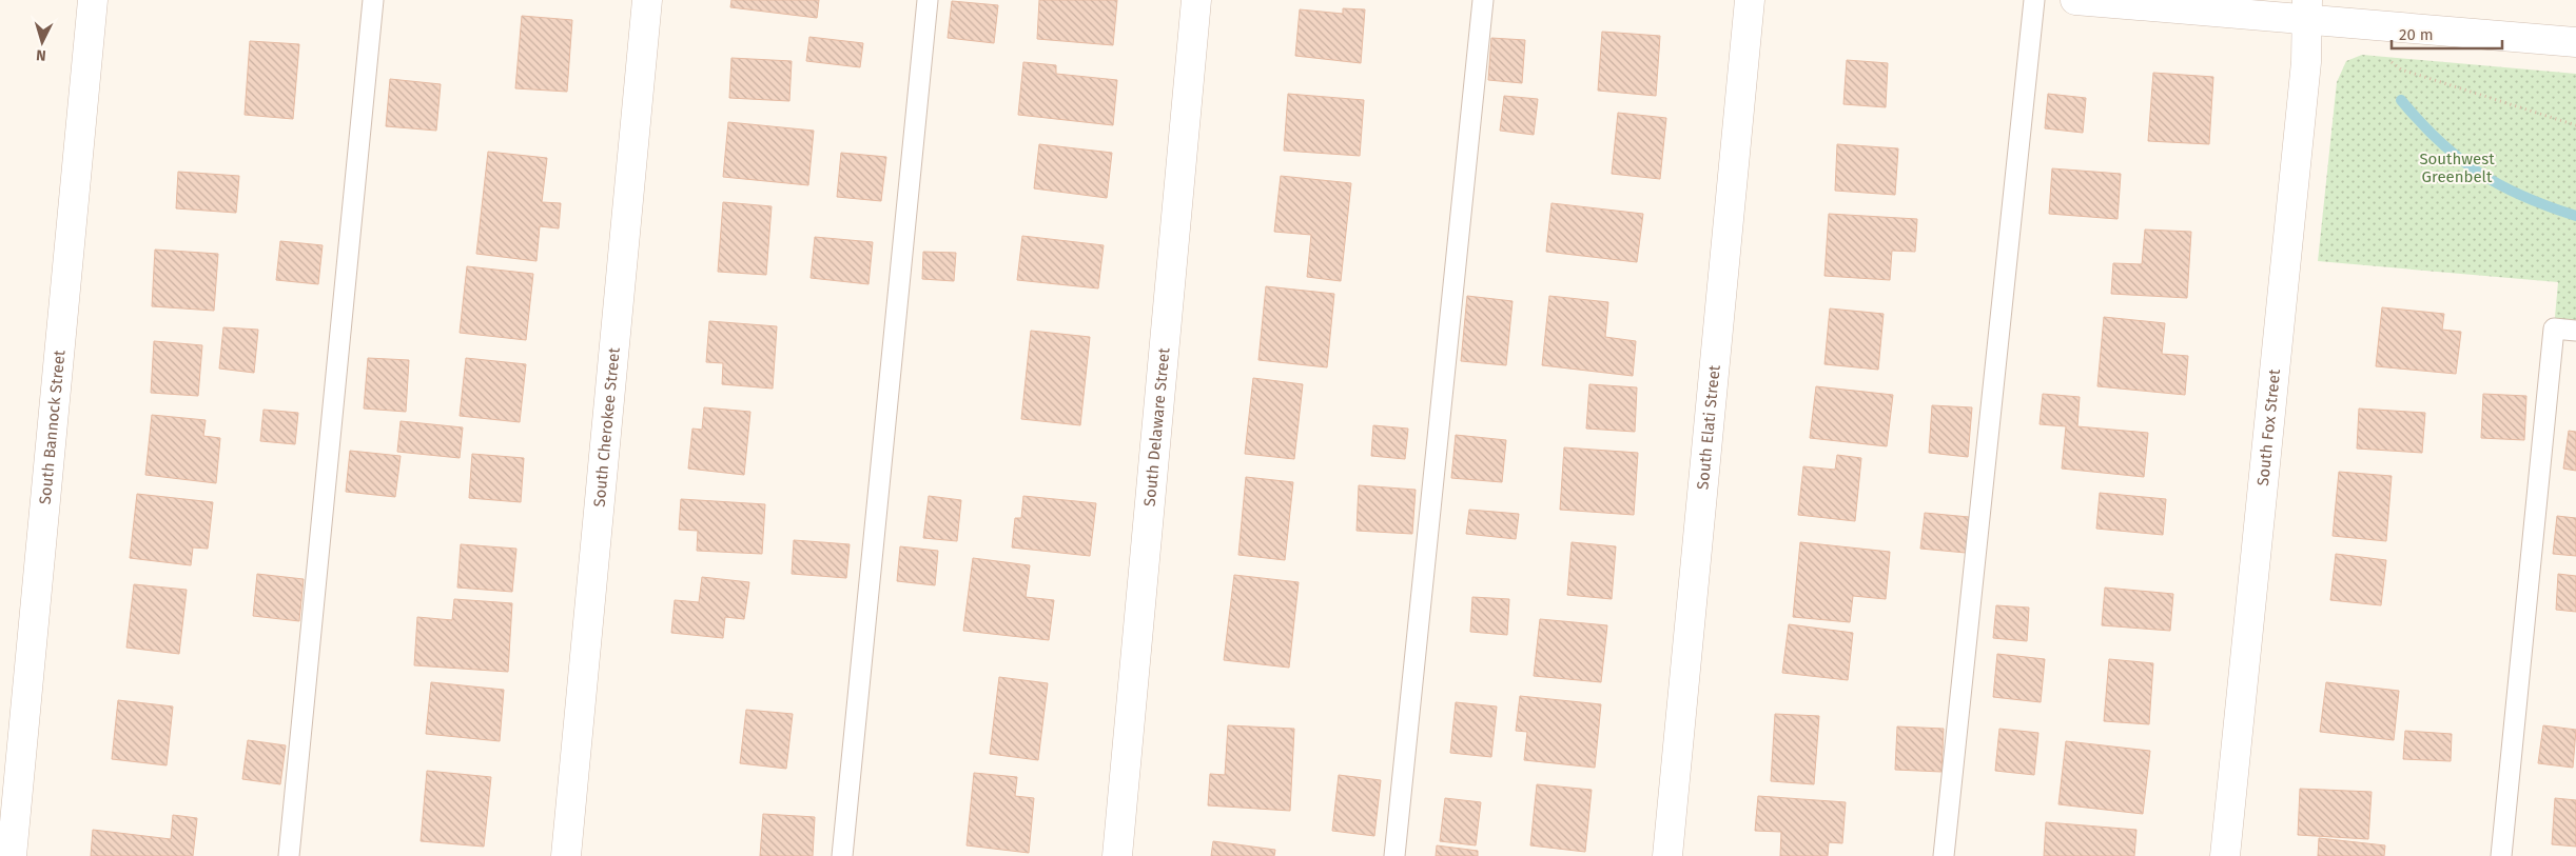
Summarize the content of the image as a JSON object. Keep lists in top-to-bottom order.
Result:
{
  "streets": {
    "street": [
      "South Bannock Street",
      "South Cherokee Street",
      "South Delaware Street",
      "South Elati Street",
      "South Fox Street"
    ]
  },
  "parks": ["Southwest Greenbelt"],
  "scale_bar": "20 m",
  "north": "bottom"
}
